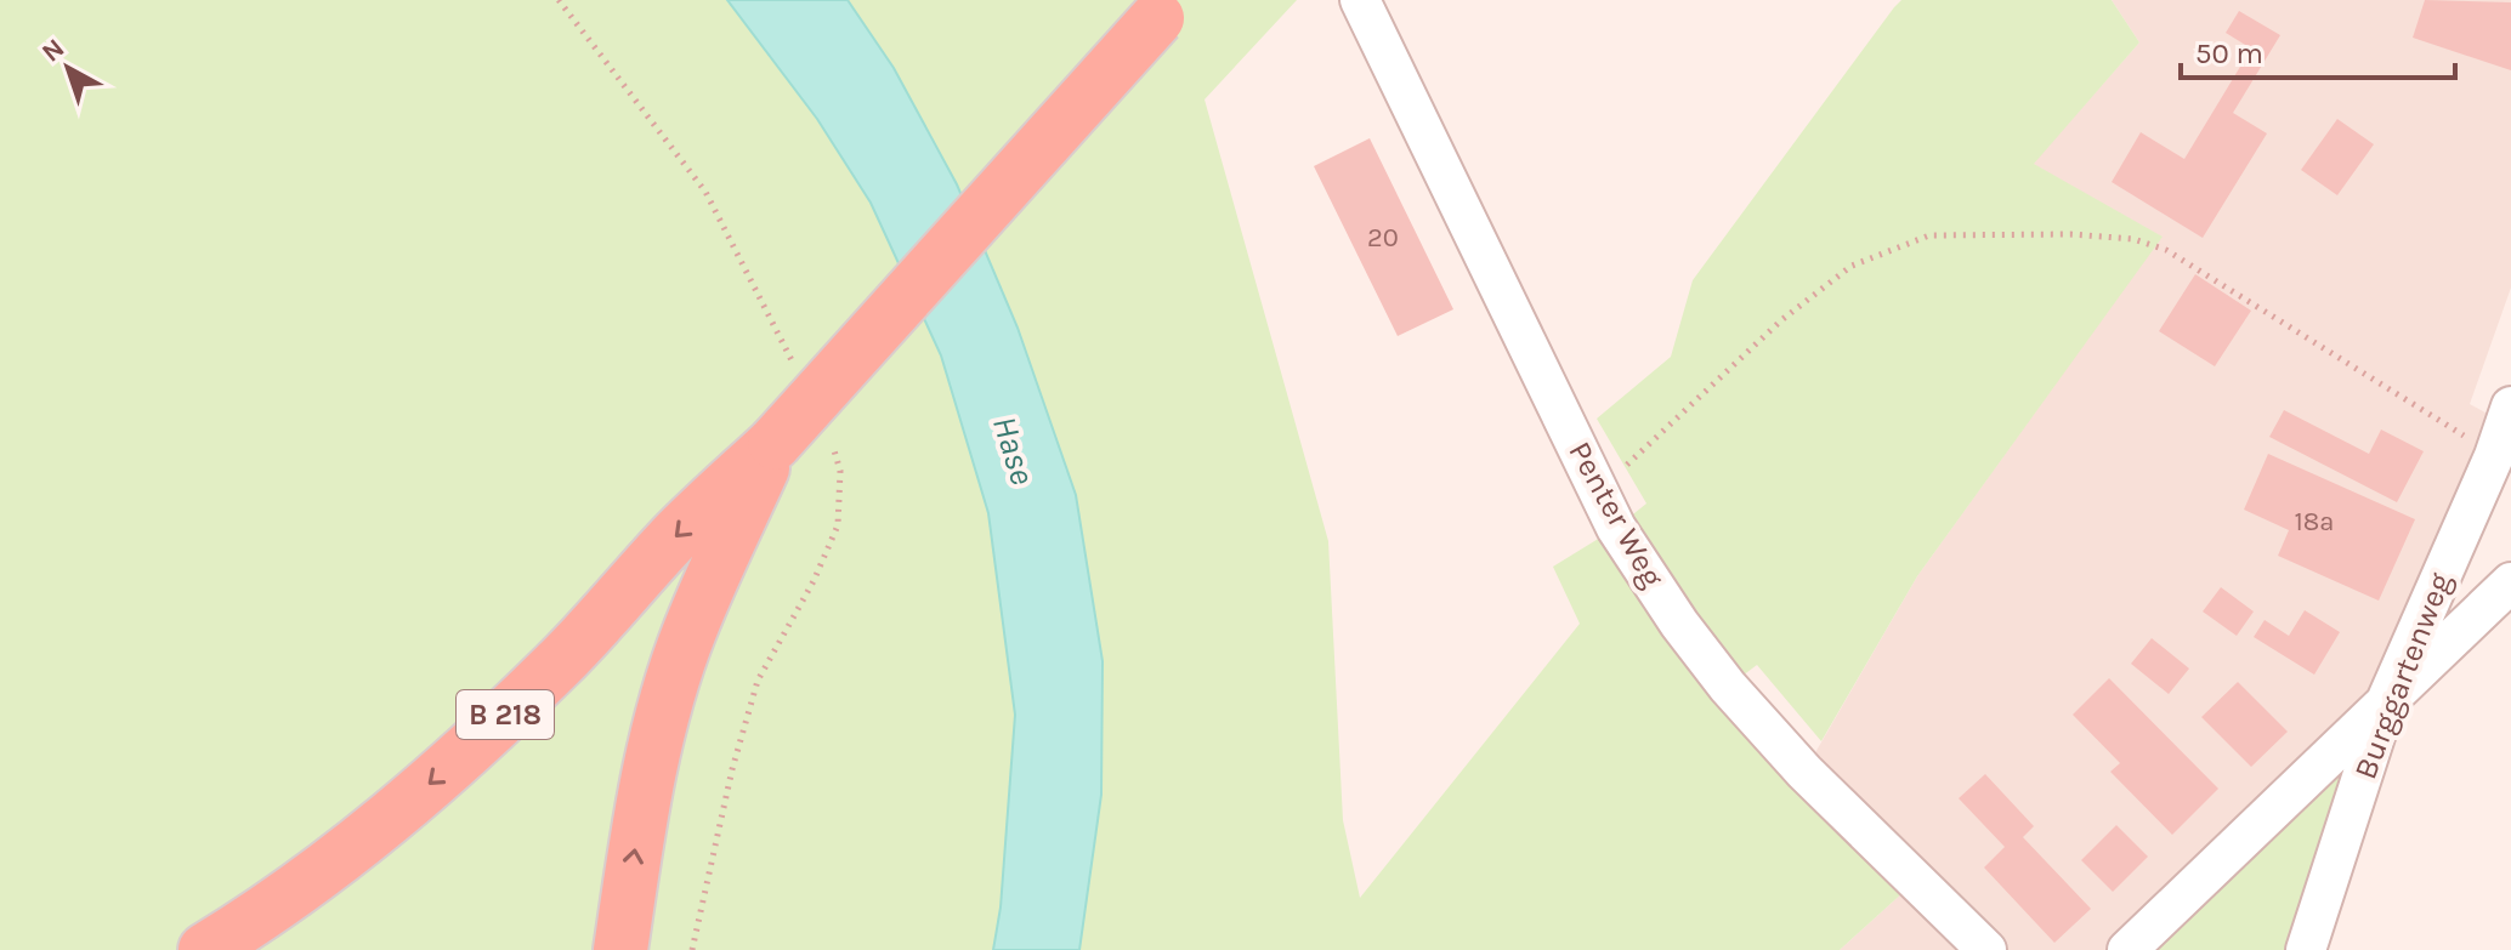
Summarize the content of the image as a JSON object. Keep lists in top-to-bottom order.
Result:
{
  "streets": {
    "highway": ["B 218"],
    "street": ["Penter Weg", "Burggartenweg"]
  },
  "water": ["Hase"],
  "house_numbers": ["20", "18a"],
  "scale_bar": "50 m",
  "north": "top left"
}
